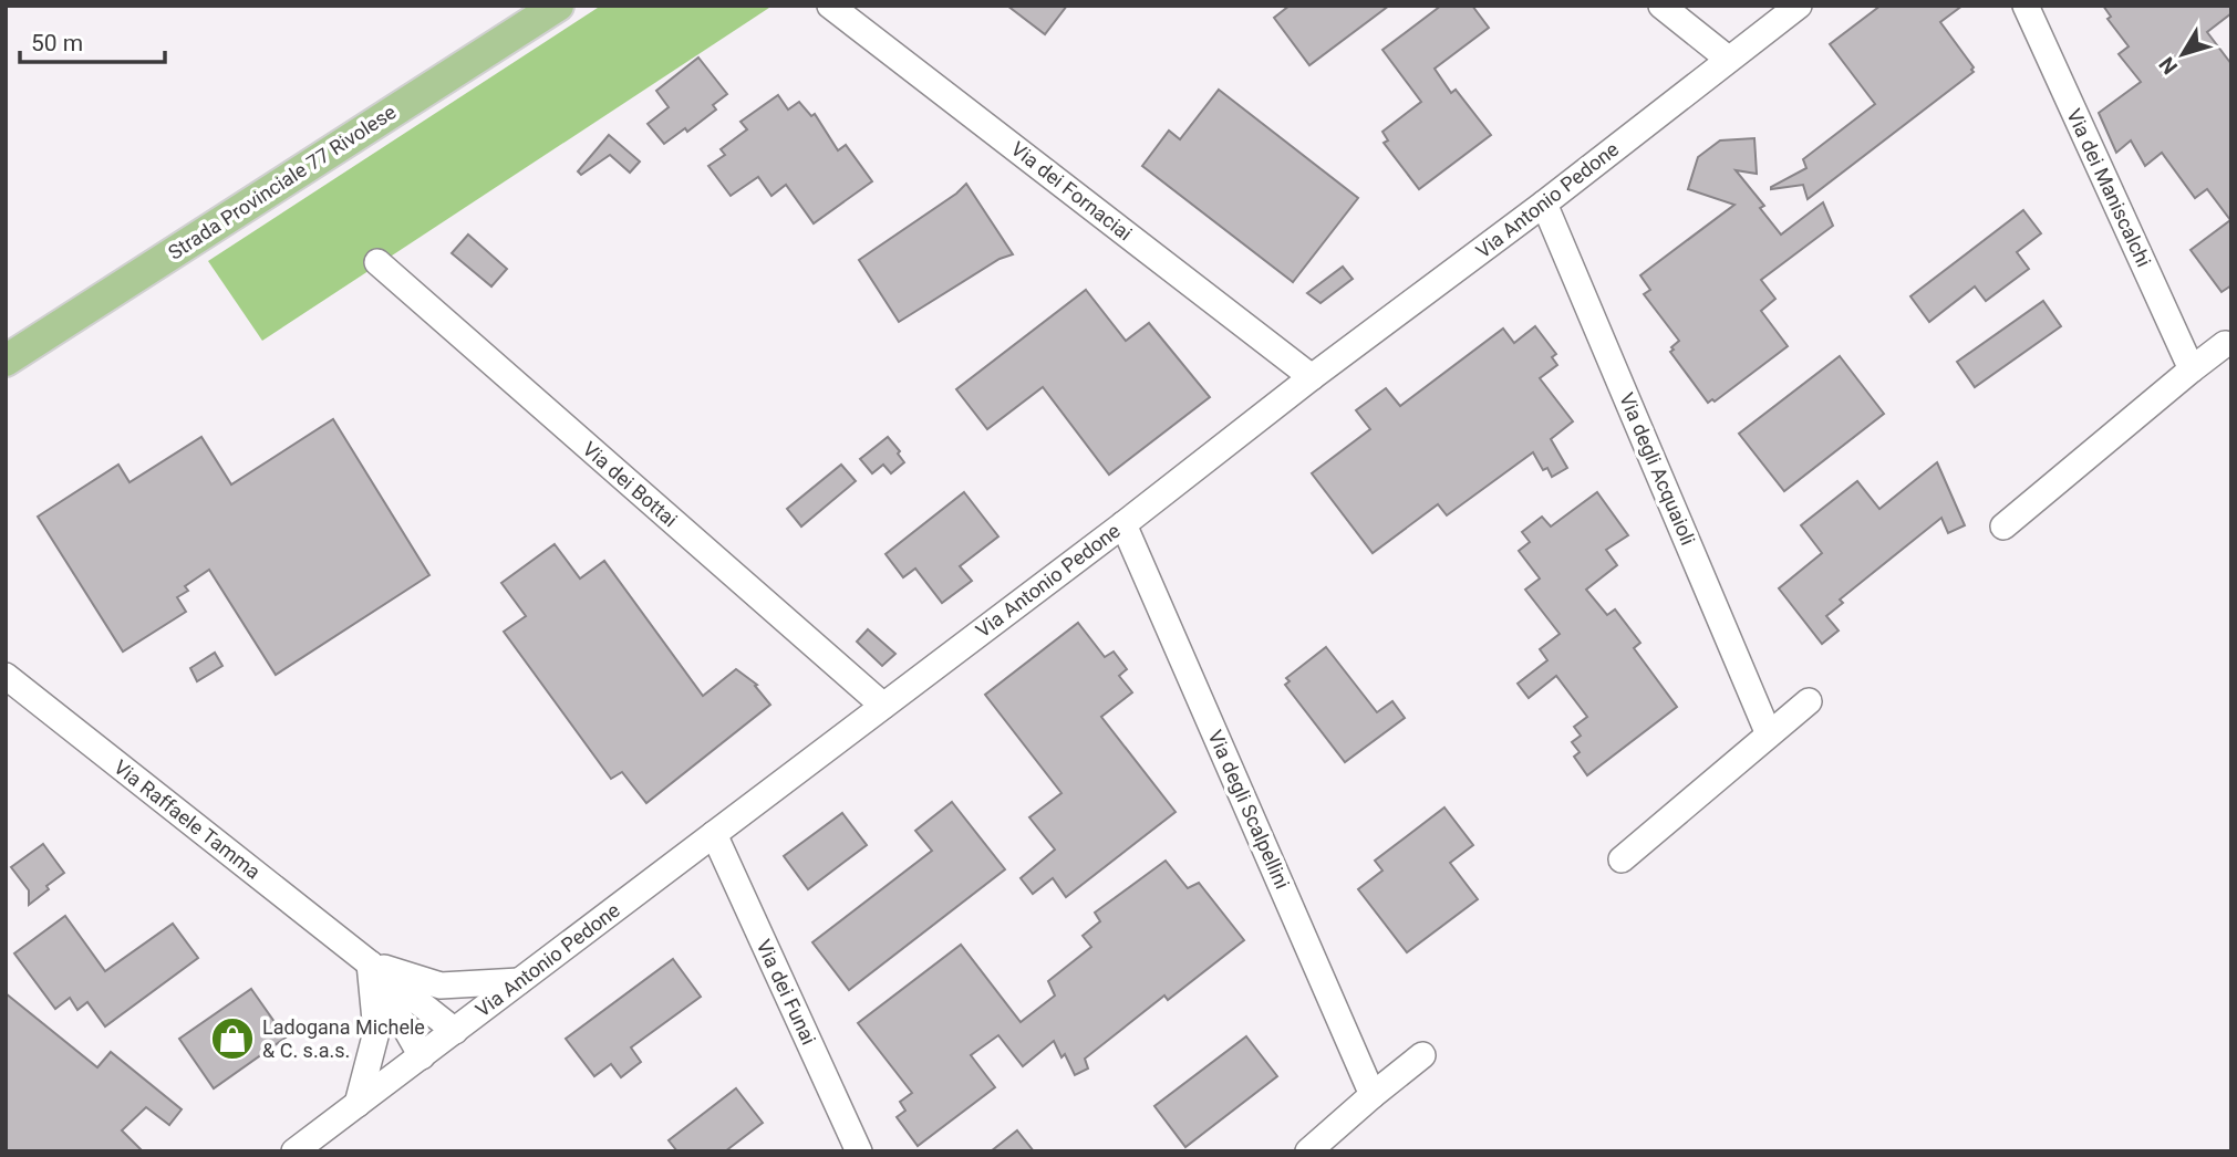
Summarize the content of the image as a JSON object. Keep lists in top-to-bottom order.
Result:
{
  "streets": {
    "main road": ["Strada Provinciale 77 Rivolese"],
    "street": [
      "Via dei Maniscalchi",
      "Via dei Fornaciai",
      "Via Antonio Pedone",
      "Via degli Acquaioli",
      "Via dei Bottai",
      "Via degli Scalpellini",
      "Via Raffaele Tamma",
      "Via dei Funai"
    ]
  },
  "crossings": [
    ["Via dei Fornaciai", "Via Antonio Pedone"],
    ["Via Antonio Pedone", "Via degli Acquaioli"],
    ["Via Antonio Pedone", "Via dei Bottai"],
    ["Via Antonio Pedone", "Via degli Scalpellini"],
    ["Via Antonio Pedone", "Via Raffaele Tamma"],
    ["Via Antonio Pedone", "Via dei Funai"]
  ],
  "places": {
    "shop": ["Ladogana Michele & C. s.a.s."]
  },
  "scale_bar": "50 m",
  "north": "bottom left"
}
